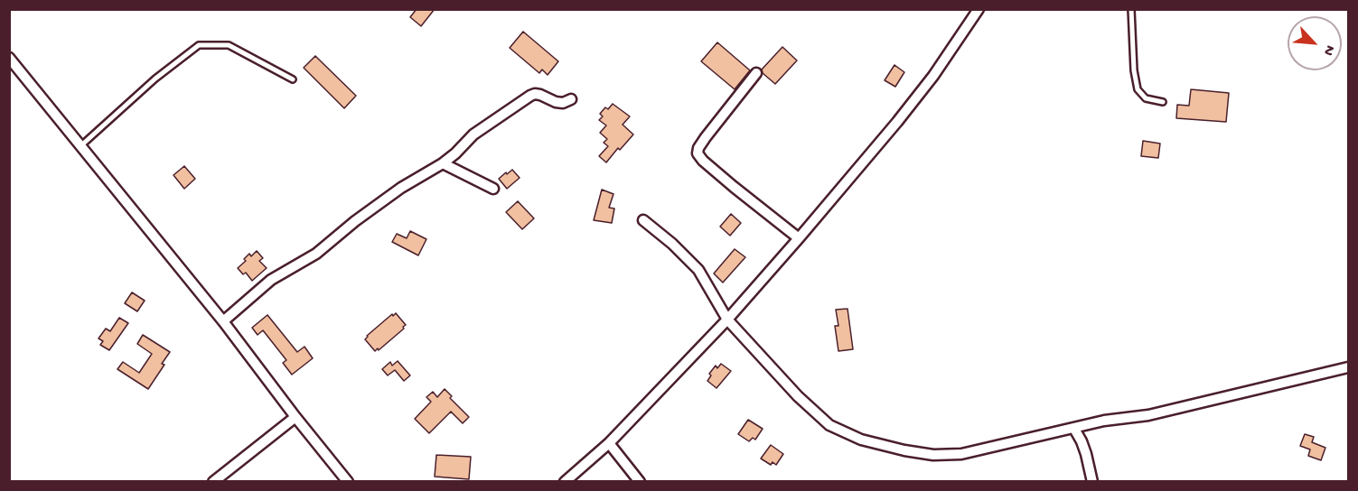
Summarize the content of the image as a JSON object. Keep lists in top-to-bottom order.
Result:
{
  "north": "bottom right"
}
